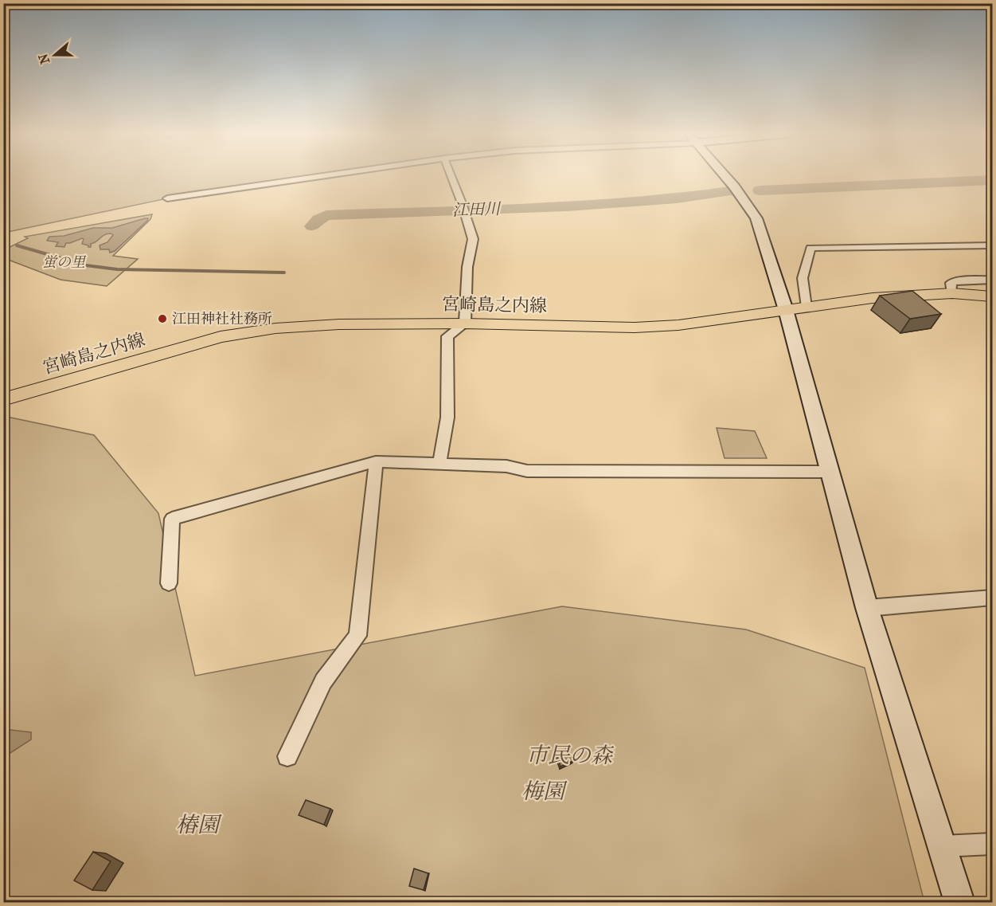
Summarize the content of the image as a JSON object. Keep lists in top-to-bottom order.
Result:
{
  "streets": {
    "main road": ["宮崎島之内線"]
  },
  "water": ["江田川"],
  "parks": [
    "蛍の里",
    "市民の森",
    "梅園",
    "椿園"
  ],
  "places": ["江田神社社務所"],
  "north": "left"
}
